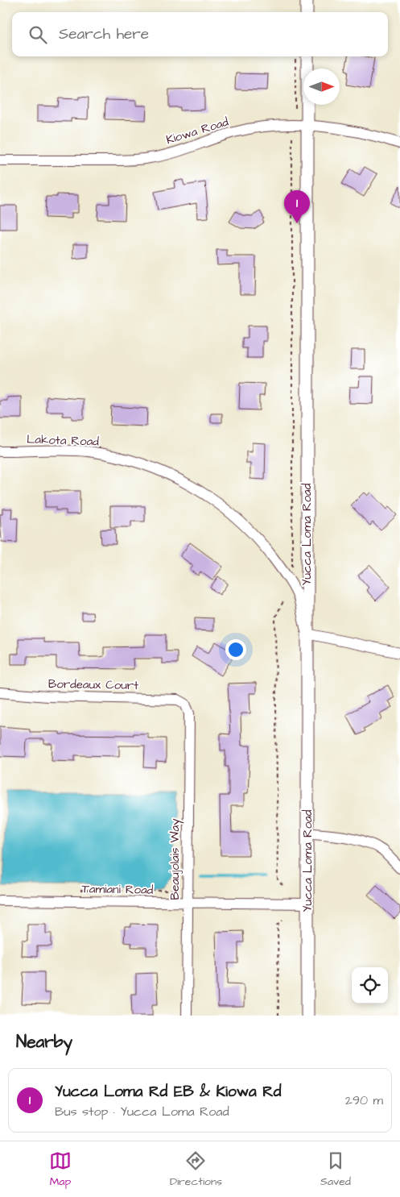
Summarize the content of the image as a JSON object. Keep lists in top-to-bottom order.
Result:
{
  "streets": {
    "main road": ["Yucca Loma Road"],
    "street": [
      "Kiowa Road",
      "Lakota Road",
      "Bordeaux Court",
      "Beaujolais Way",
      "Tamiani Road"
    ]
  },
  "crossings": [
    ["Kiowa Road", "Yucca Loma Road"],
    ["Lakota Road", "Yucca Loma Road"],
    ["Yucca Loma Road", "Tamiani Road"],
    ["Bordeaux Court", "Beaujolais Way"],
    ["Beaujolais Way", "Tamiani Road"]
  ],
  "north": "right",
  "page": {
    "search": "Search here",
    "pins": "1",
    "heading": "Nearby",
    "list": [
      {
        "mark": "1",
        "name": "Yucca Loma Rd EB & Kiowa Rd",
        "note": "Bus stop · Yucca Loma Road",
        "value": "290 m"
      }
    ],
    "nav": ["Map", "Directions", "Saved"]
  }
}
